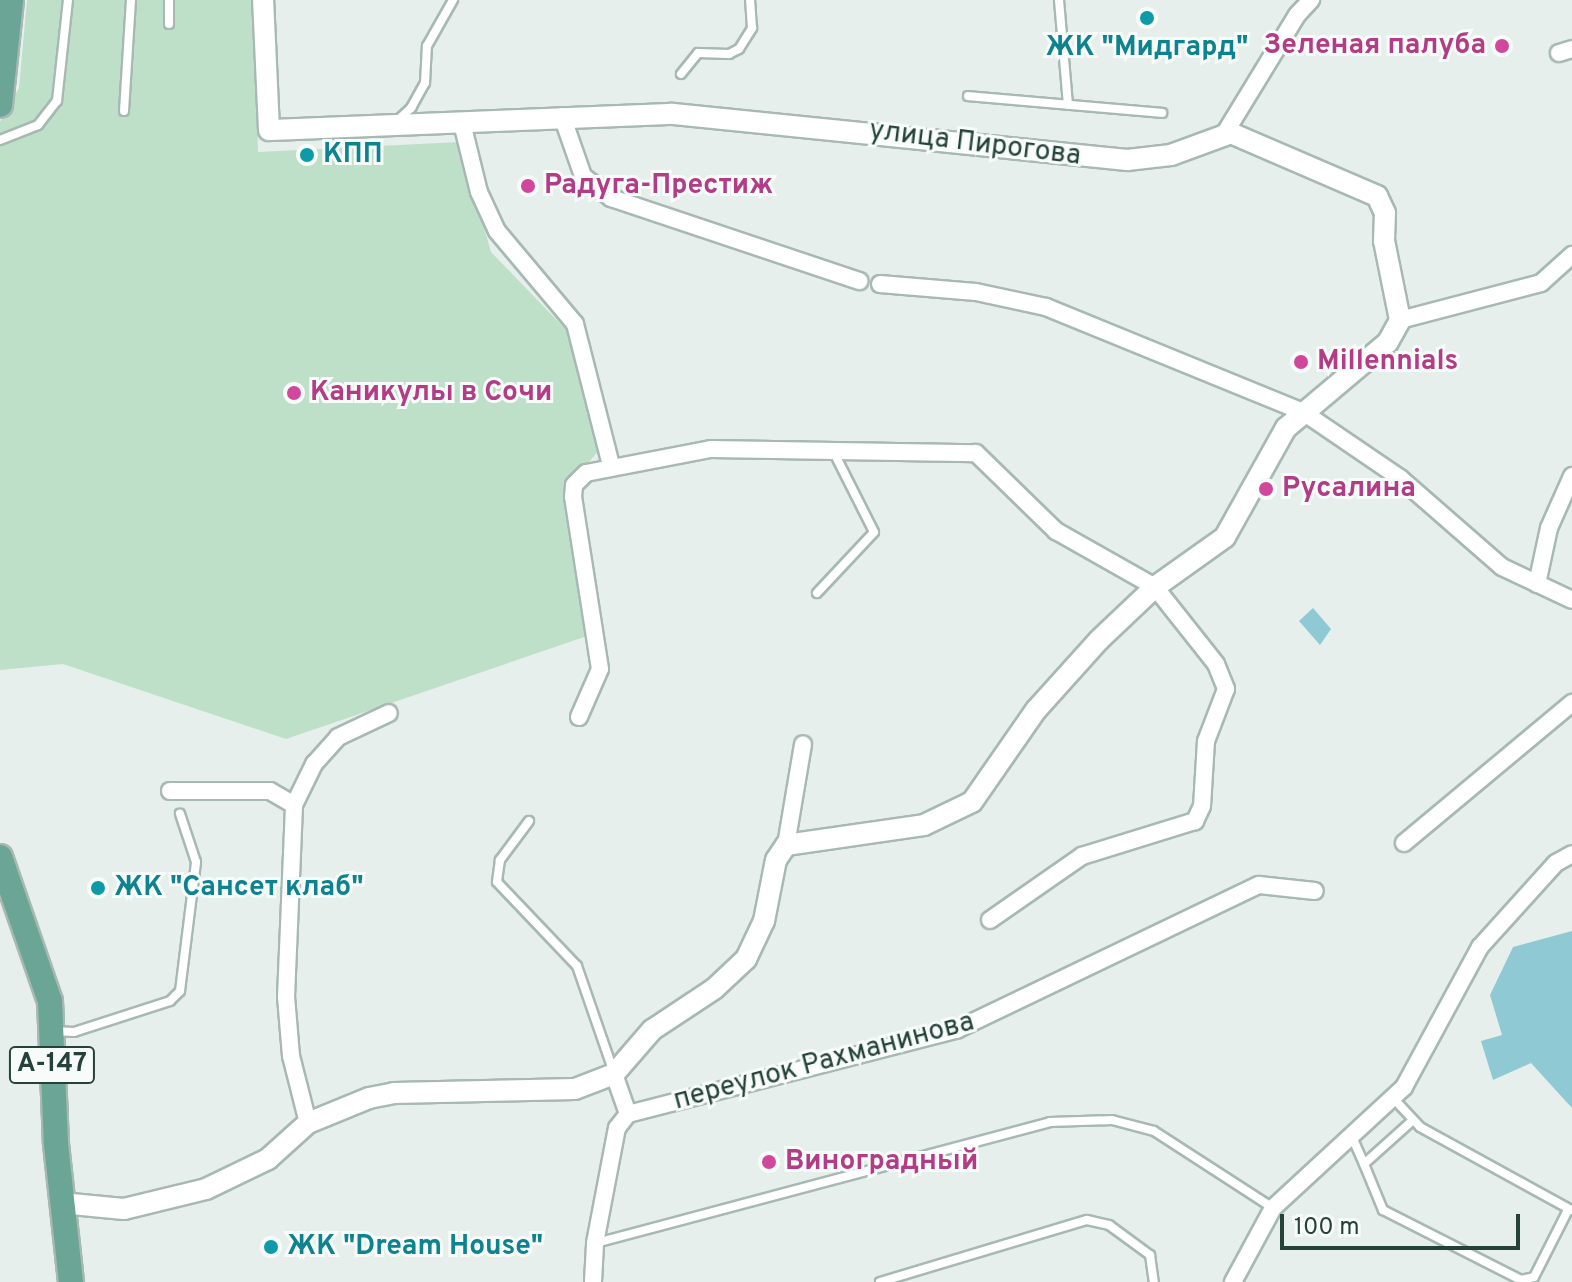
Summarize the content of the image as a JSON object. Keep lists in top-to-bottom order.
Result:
{
  "streets": {
    "main road": ["А-147"],
    "street": ["улица Пирогова", "переулок Рахманинова"]
  },
  "places": [
    "ЖК \"Мидгард\"",
    "Зеленая палуба",
    "КПП",
    "Радуга-Престиж",
    "Millennials",
    "Каникулы в Сочи",
    "Русалина",
    "ЖК \"Сансет клаб\"",
    "Виноградный",
    "ЖК \"Dream House\""
  ],
  "scale_bar": "100 m"
}
